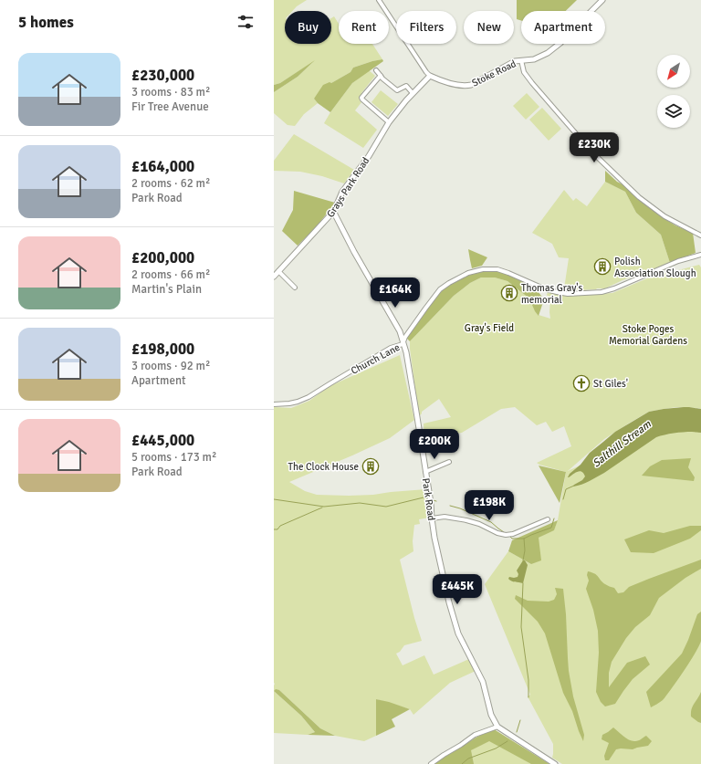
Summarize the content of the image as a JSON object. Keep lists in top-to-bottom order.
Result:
{
  "streets": {
    "main road": ["Stoke Road", "Grays Park Road", "Park Road"],
    "street": ["Church Lane"]
  },
  "crossings": [
    ["Stoke Road", "Grays Park Road"],
    ["Grays Park Road", "Park Road"],
    ["Church Lane", "Park Road"]
  ],
  "water": ["Salthill Stream"],
  "parks": ["Gray's Field", "Stoke Poges Memorial Gardens"],
  "places": {
    "building": ["Polish Association Slough", "Thomas Gray's memorial", "The Clock House"],
    "church": ["St Giles'"]
  },
  "north": "bottom left",
  "page": {
    "heading": "5 homes",
    "chip": [
      "Buy",
      "Rent",
      "Filters",
      "New",
      "Apartment"
    ],
    "list": [
      {
        "name": "£230,000",
        "note": "3 rooms · 83 m² · Fir Tree Avenue"
      },
      {
        "name": "£164,000",
        "note": "2 rooms · 62 m² · Park Road"
      },
      {
        "name": "£200,000",
        "note": "2 rooms · 66 m² · Martin's Plain"
      },
      {
        "name": "£198,000",
        "note": "3 rooms · 92 m² · Apartment"
      },
      {
        "name": "£445,000",
        "note": "5 rooms · 173 m² · Park Road"
      }
    ],
    "price": [
      "£230K",
      "£164K",
      "£200K",
      "£198K",
      "£445K"
    ]
  }
}
